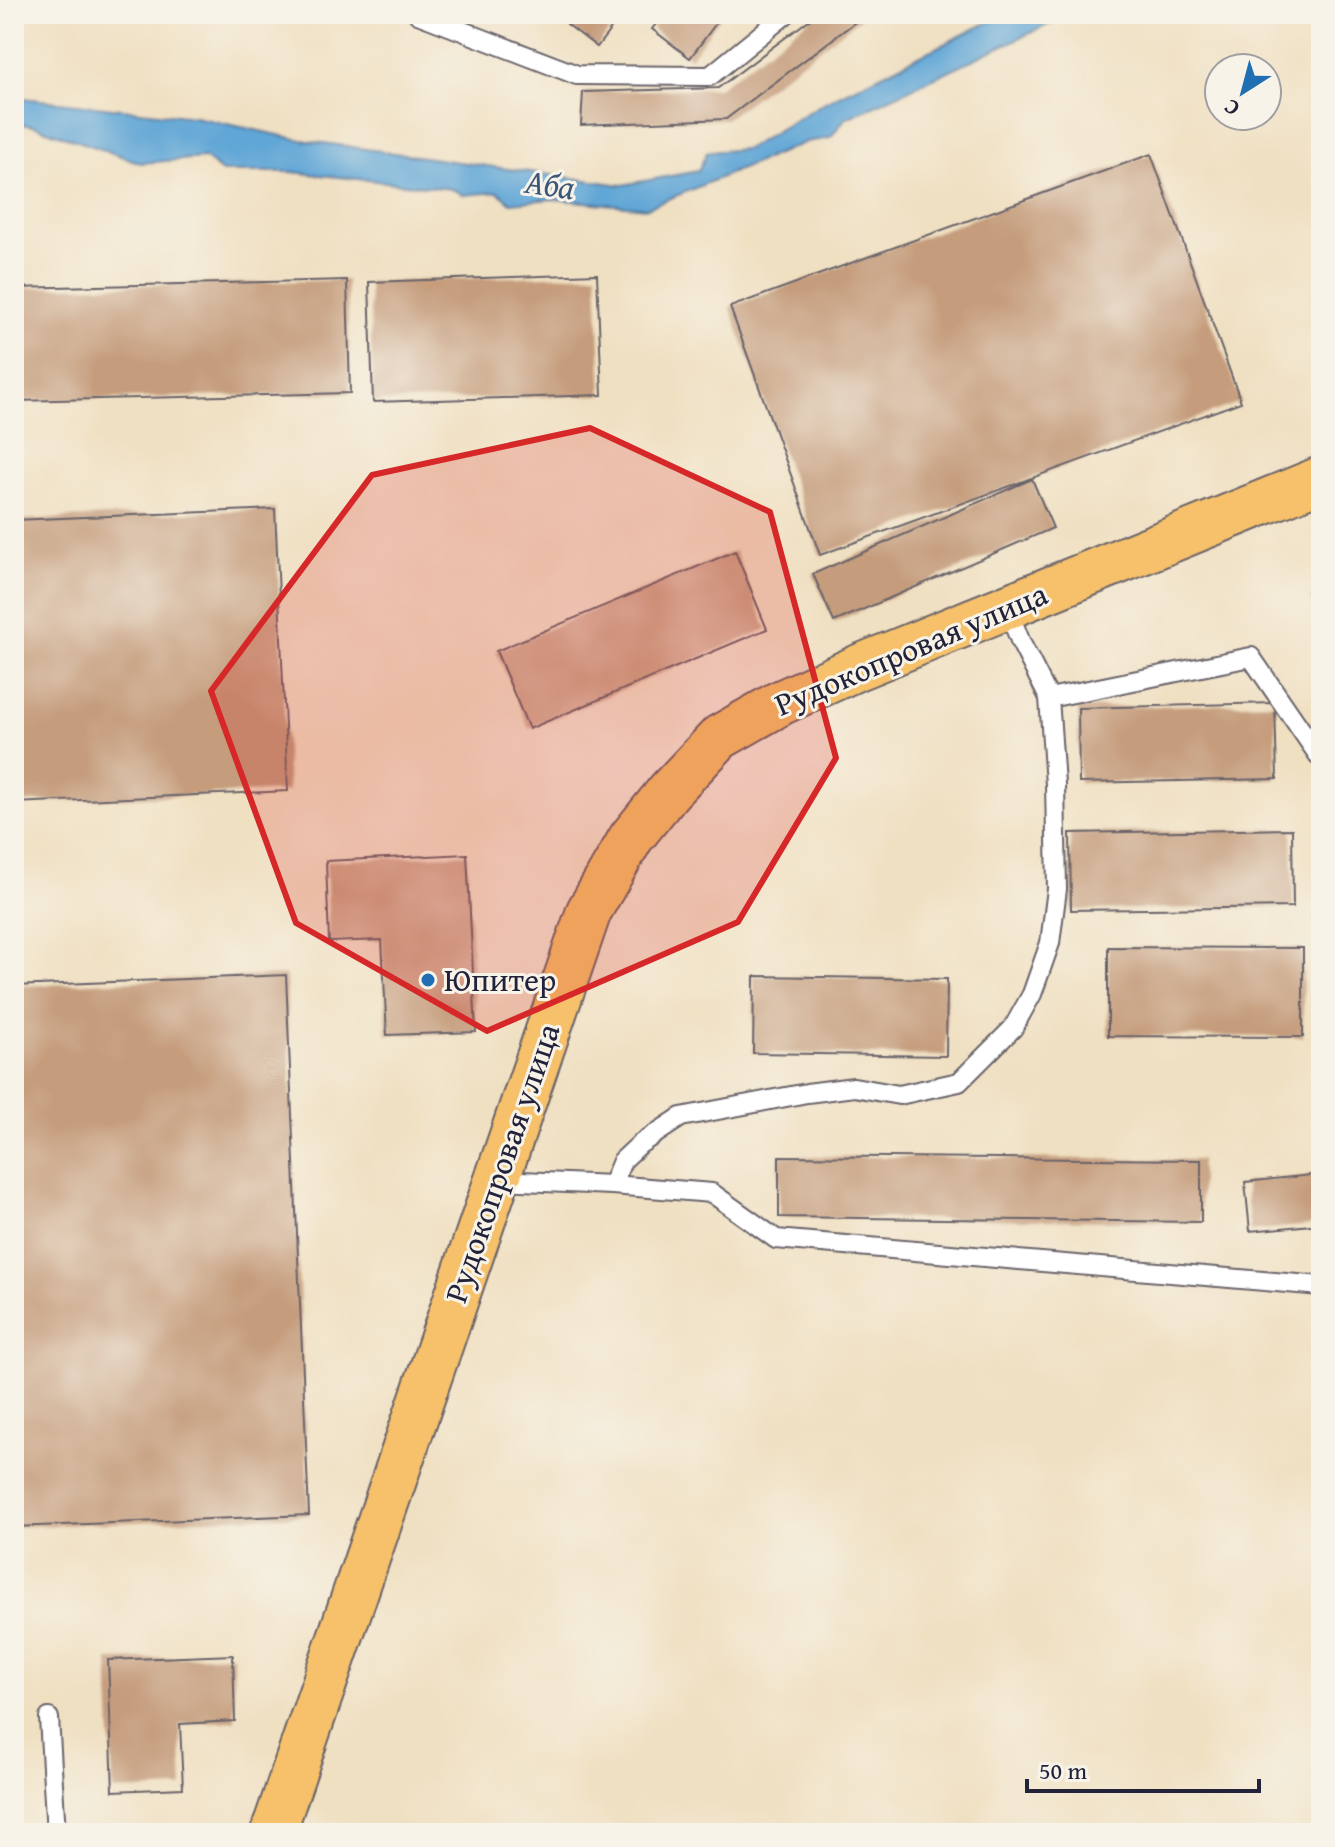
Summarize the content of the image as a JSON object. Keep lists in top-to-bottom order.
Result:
{
  "streets": {
    "main road": ["Рудокопровая улица"]
  },
  "water": ["Аба"],
  "places": ["Юпитер"],
  "scale_bar": "50 m",
  "north": "bottom left"
}
